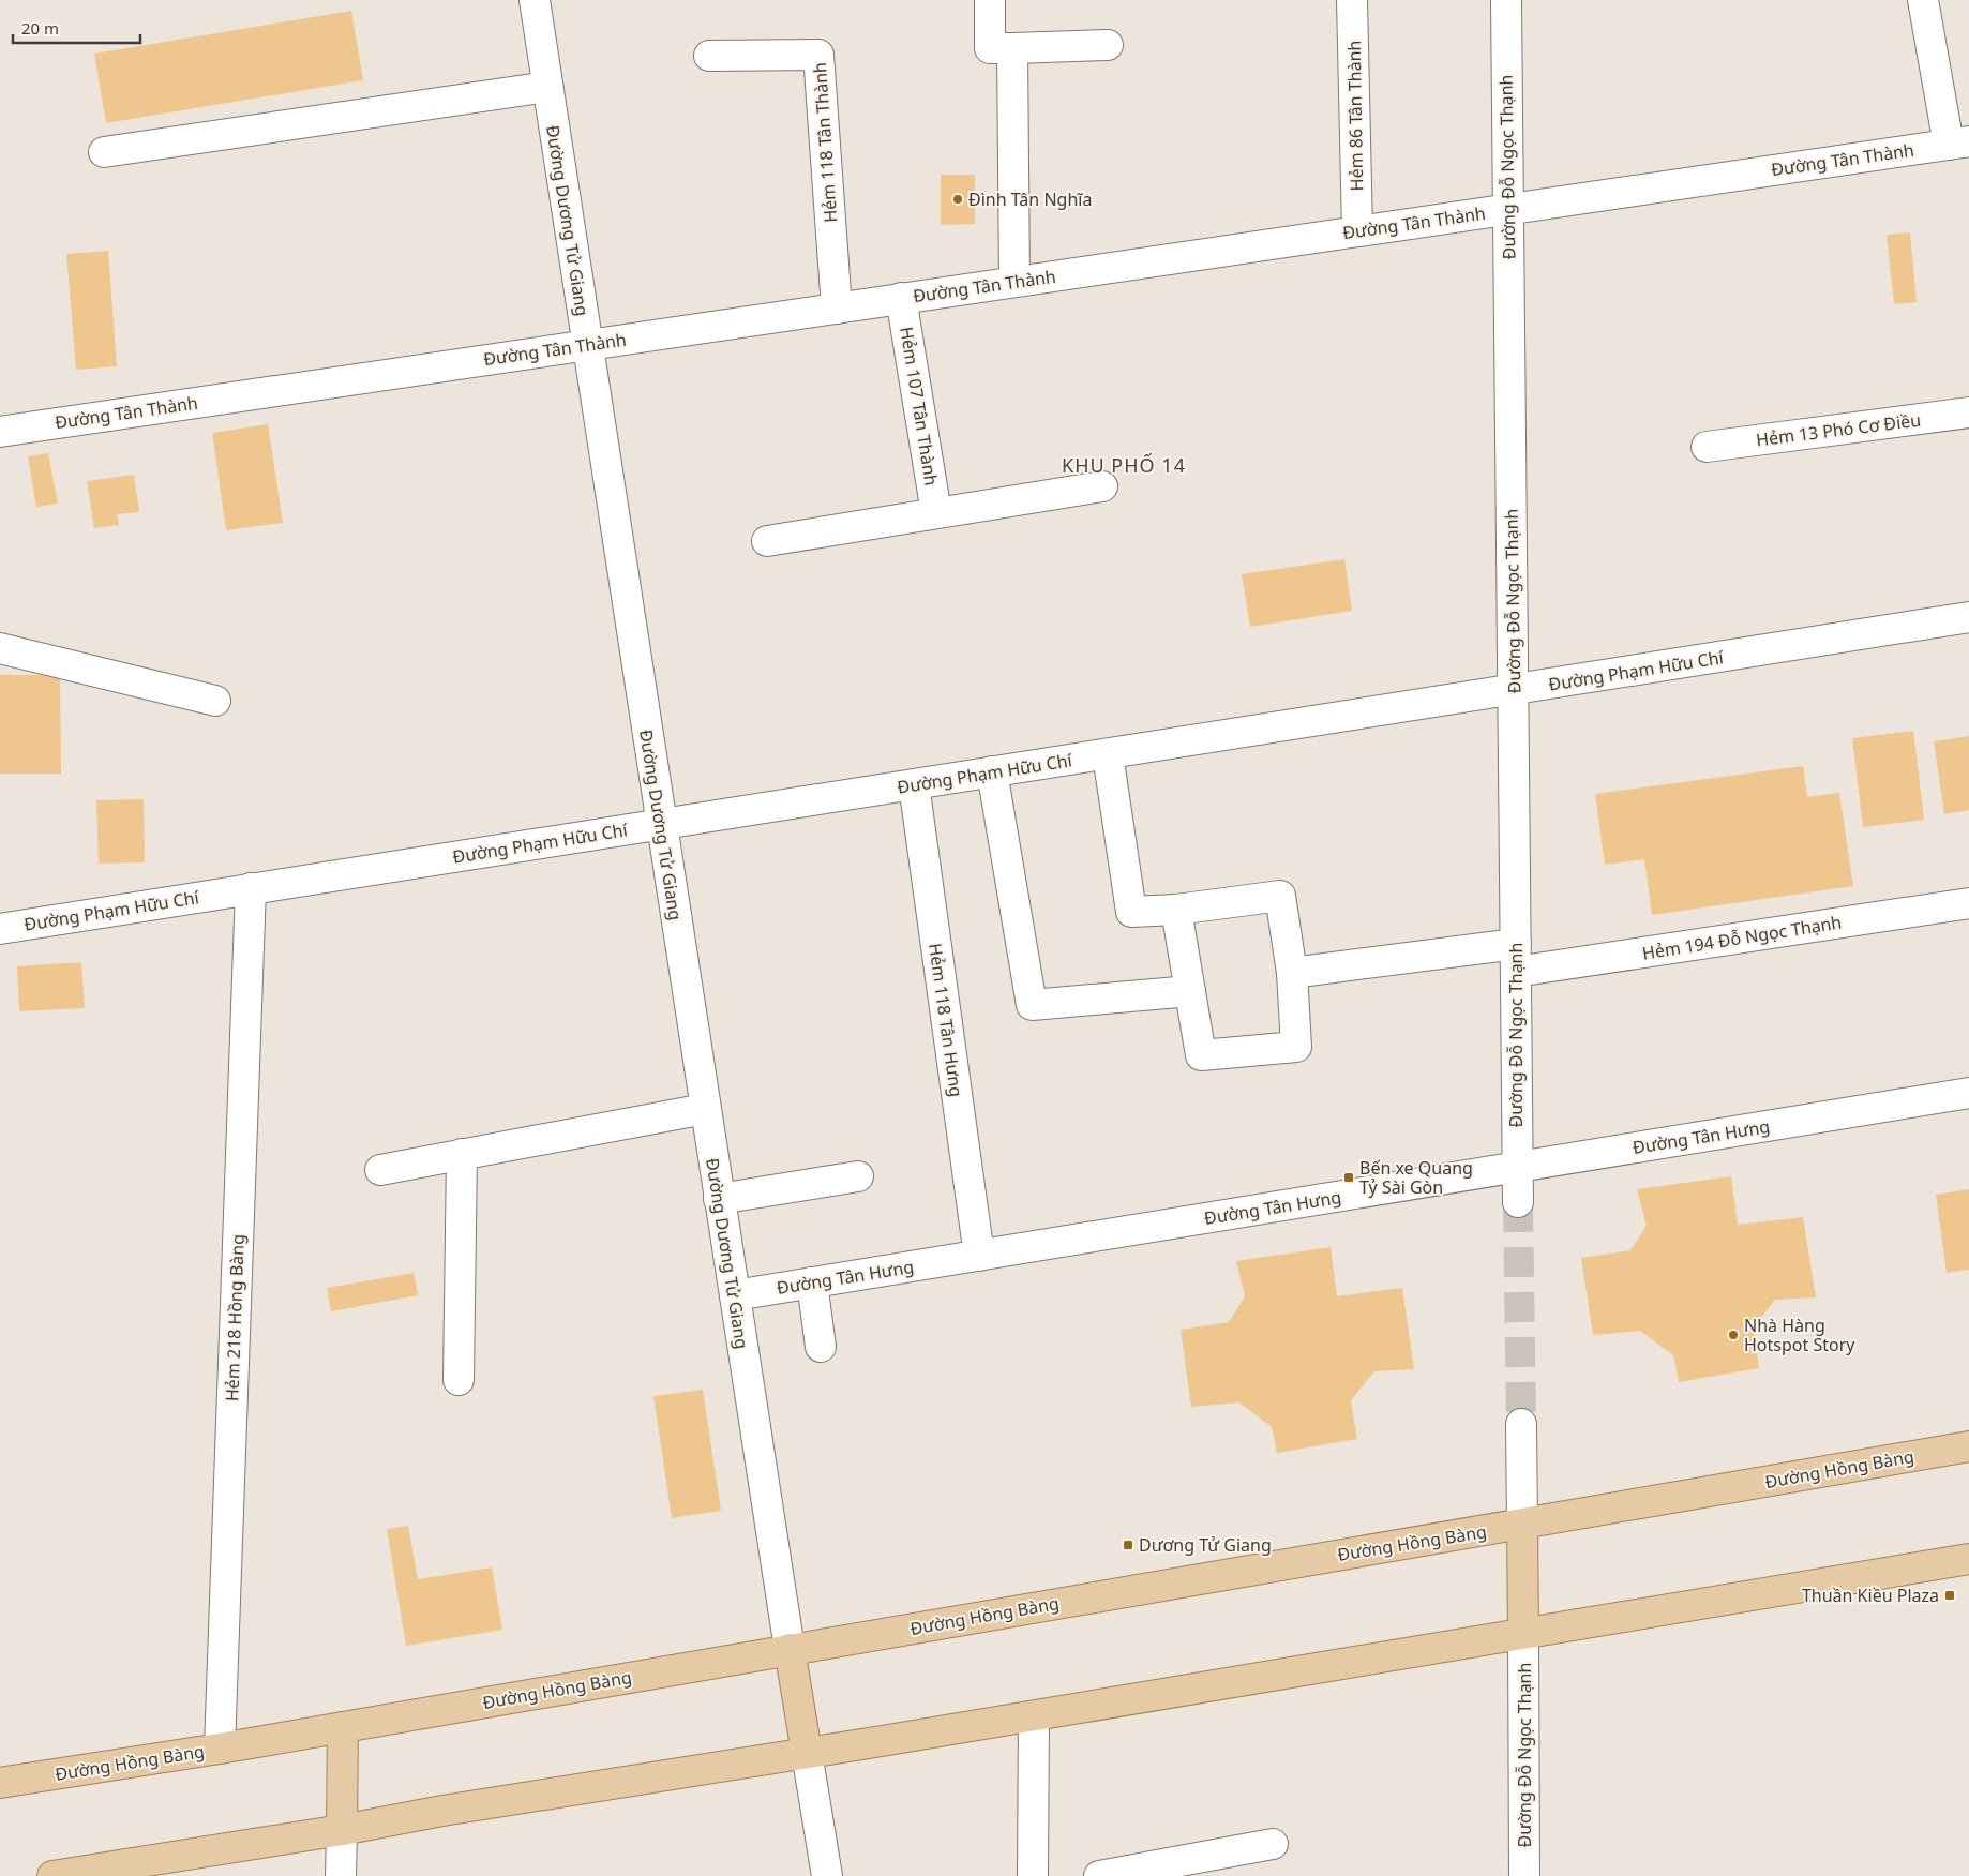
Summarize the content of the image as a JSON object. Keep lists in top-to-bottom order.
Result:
{
  "streets": {
    "main road": ["Đường Hồng Bàng"],
    "street": [
      "Hẻm 86 Tân Thành",
      "Hẻm 118 Tân Thành",
      "Đường Tân Thành",
      "Đường Đỗ Ngọc Thạnh",
      "Đường Dương Tử Giang",
      "Hẻm 107 Tân Thành",
      "Hẻm 13 Phó Cơ Điều",
      "Đường Phạm Hữu Chí",
      "Hẻm 194 Đỗ Ngọc Thạnh",
      "Hẻm 118 Tân Hưng",
      "Đường Tân Hưng",
      "Hẻm 218 Hồng Bàng"
    ]
  },
  "crossings": [
    ["Hẻm 86 Tân Thành", "Đường Tân Thành"],
    ["Hẻm 118 Tân Thành", "Đường Tân Thành"],
    ["Đường Tân Thành", "Đường Đỗ Ngọc Thạnh"],
    ["Đường Tân Thành", "Đường Dương Tử Giang"],
    ["Đường Tân Thành", "Hẻm 107 Tân Thành"],
    ["Đường Đỗ Ngọc Thạnh", "Đường Phạm Hữu Chí"],
    ["Đường Đỗ Ngọc Thạnh", "Hẻm 194 Đỗ Ngọc Thạnh"],
    ["Đường Đỗ Ngọc Thạnh", "Đường Tân Hưng"],
    ["Đường Dương Tử Giang", "Đường Phạm Hữu Chí"],
    ["Đường Dương Tử Giang", "Đường Tân Hưng"],
    ["Đường Dương Tử Giang", "Đường Hồng Bàng"],
    ["Đường Phạm Hữu Chí", "Hẻm 118 Tân Hưng"],
    ["Đường Phạm Hữu Chí", "Hẻm 218 Hồng Bàng"],
    ["Hẻm 118 Tân Hưng", "Đường Tân Hưng"],
    ["Hẻm 218 Hồng Bàng", "Đường Hồng Bàng"]
  ],
  "districts": ["KHU PHỐ 14"],
  "places": {
    "other": ["Đình Tân Nghĩa", "Nhà Hàng Hotspot Story"],
    "transit": ["Bến xe Quang Tỷ Sài Gòn", "Dương Tử Giang", "Thuần Kiều Plaza"]
  },
  "scale_bar": "20 m"
}
